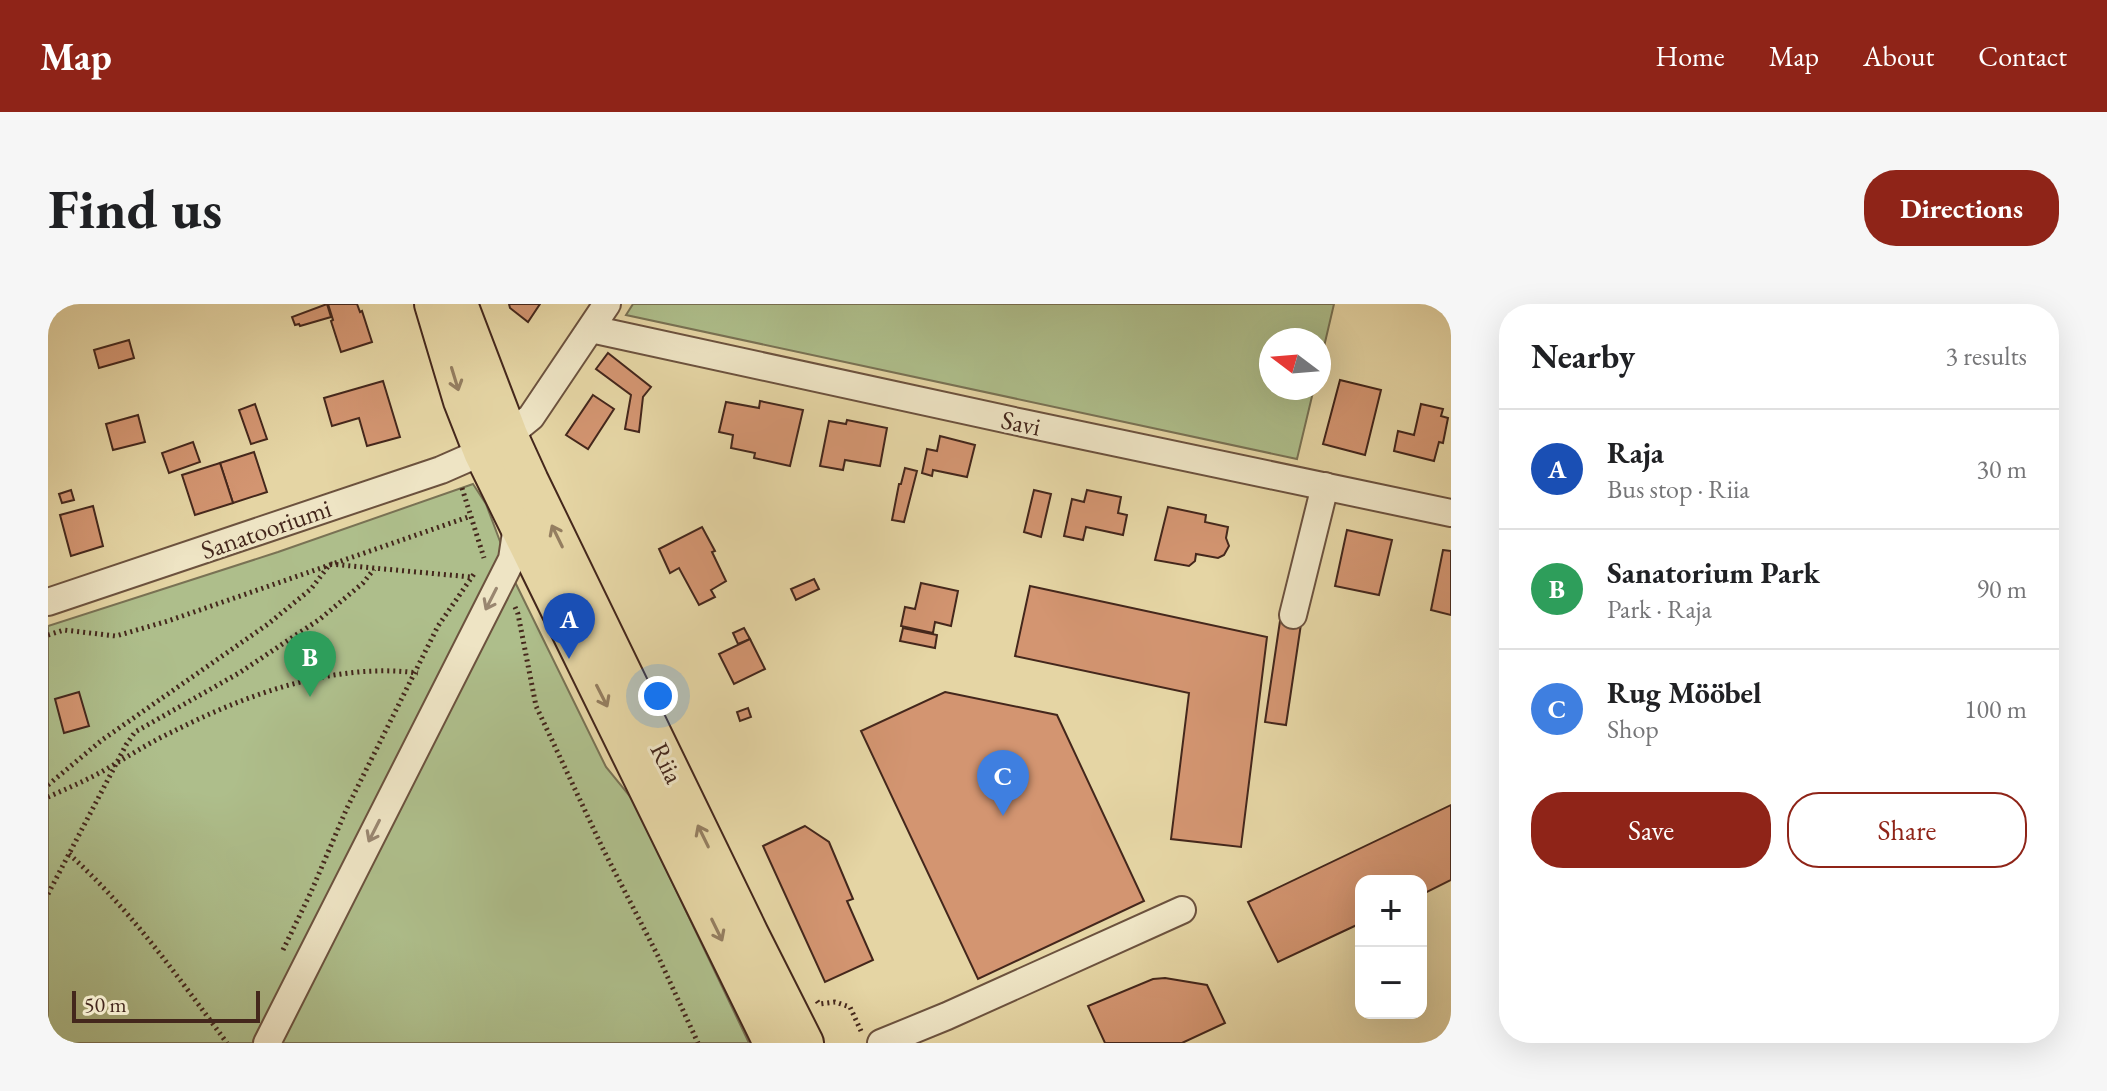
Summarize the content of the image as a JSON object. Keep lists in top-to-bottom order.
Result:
{
  "streets": {
    "highway": ["Riia"],
    "street": ["Savi", "Sanatooriumi"]
  },
  "crossings": [
    ["Sanatooriumi", "Riia"]
  ],
  "scale_bar": "50 m",
  "north": "left",
  "page": {
    "header": "Map",
    "nav": [
      "Home",
      "Map",
      "About",
      "Contact"
    ],
    "buttons": [
      "Directions",
      ["Save", "Share"]
    ],
    "title": "Find us",
    "heading": ["Nearby", "3 results"],
    "list": [
      {
        "mark": "A",
        "name": "Raja",
        "note": "Bus stop · Riia",
        "value": "30 m"
      },
      {
        "mark": "B",
        "name": "Sanatorium Park",
        "note": "Park · Raja",
        "value": "90 m"
      },
      {
        "mark": "C",
        "name": "Rug Mööbel",
        "note": "Shop",
        "value": "100 m"
      }
    ],
    "pins": ["A", "B", "C"],
    "map_buttons": ["+", "−"],
    "scale": "50 m"
  }
}
